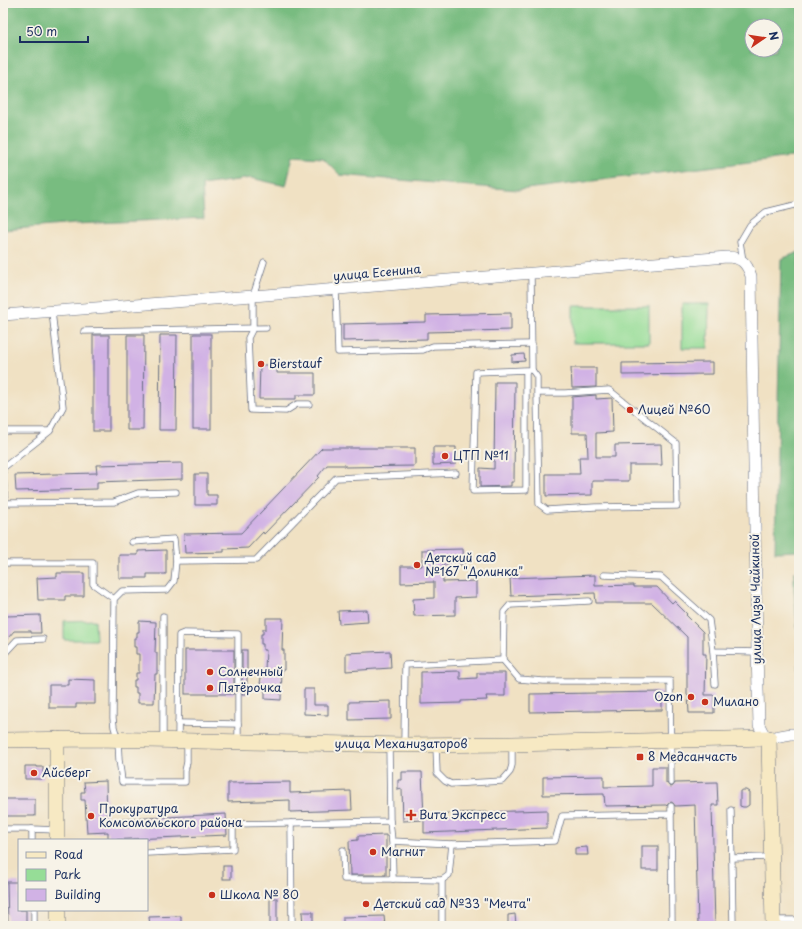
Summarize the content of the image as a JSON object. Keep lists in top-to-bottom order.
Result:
{
  "streets": {
    "main road": ["улица Механизаторов"],
    "street": ["улица Есенина", "улица Лизы Чайкиной"]
  },
  "crossings": [
    ["улица Есенина", "улица Лизы Чайкиной"],
    ["улица Лизы Чайкиной", "улица Механизаторов"]
  ],
  "places": {
    "other": [
      "Bierstauf",
      "Лицей №60",
      "ЦТП №11",
      "Детский сад №167 \"Долинка\"",
      "Солнечный",
      "Пятёрочка",
      "Ozon",
      "Милано",
      "Айсберг",
      "Прокуратура Комсомольского района",
      "Магнит",
      "Школа № 80",
      "Детский сад №33 \"Мечта\""
    ],
    "transit": ["8 Медсанчасть"],
    "health": ["Вита Экспресс"]
  },
  "legend": ["Road", "Park", "Building"],
  "scale_bar": "50 m",
  "north": "right"
}
